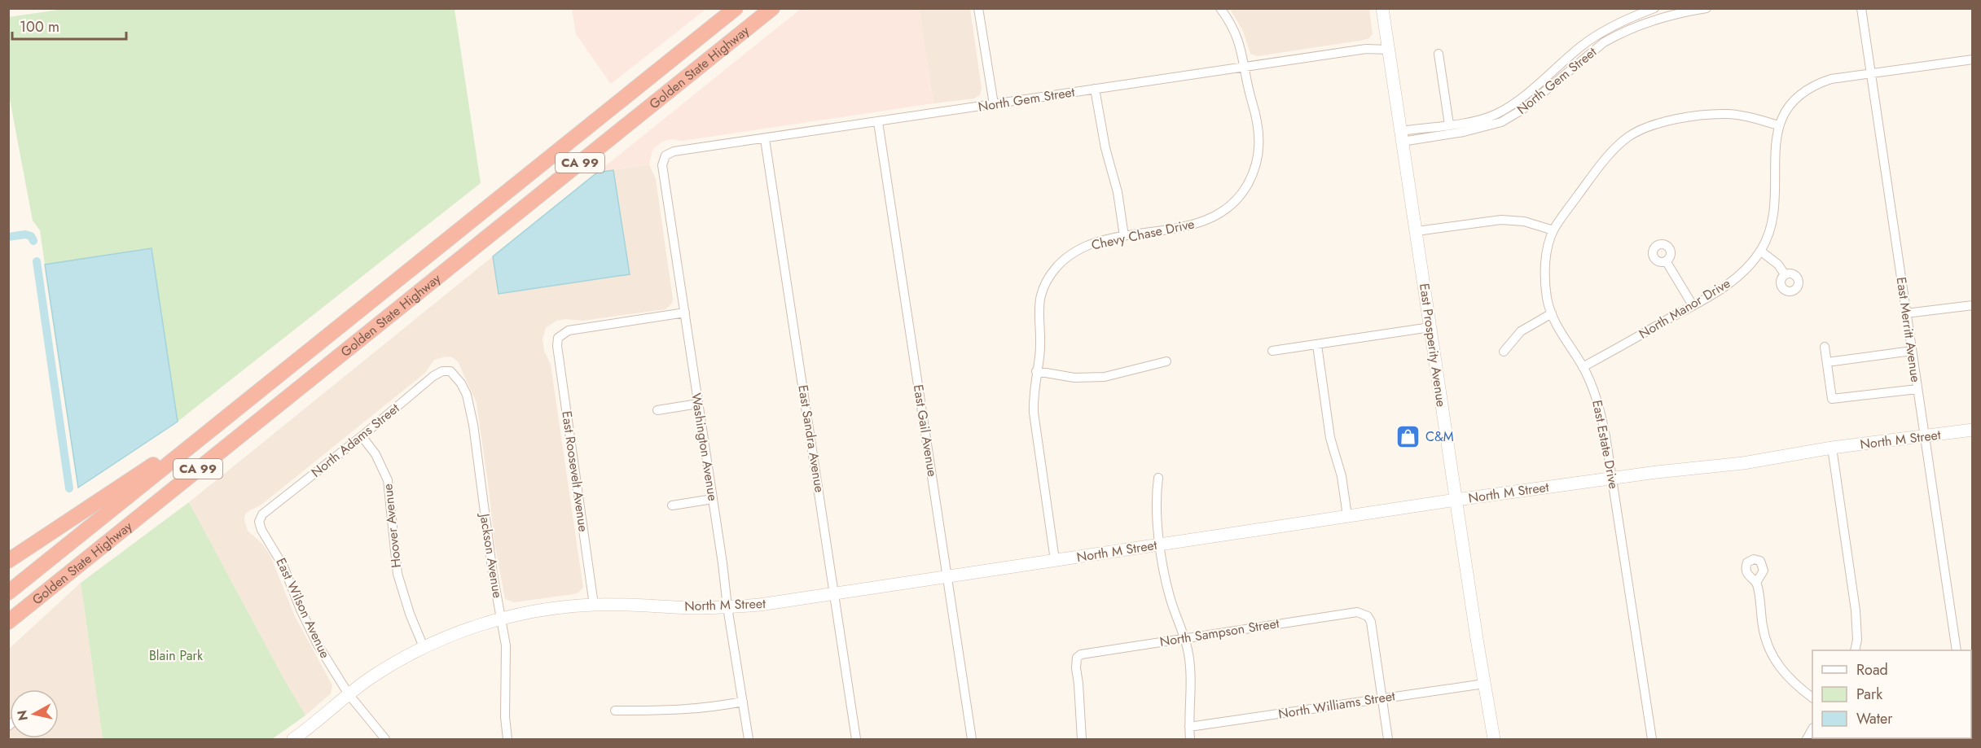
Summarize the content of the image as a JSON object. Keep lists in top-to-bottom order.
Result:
{
  "streets": {
    "highway": ["Golden State Highway", "CA 99"],
    "street": [
      "North Gem Street",
      "Chevy Chase Drive",
      "North Manor Drive",
      "East Merritt Avenue",
      "East Prosperity Avenue",
      "East Gail Avenue",
      "East Sandra Avenue",
      "North M Street",
      "North Adams Street",
      "East Estate Drive",
      "Washington Avenue",
      "East Roosevelt Avenue",
      "Hoover Avenue",
      "Jackson Avenue",
      "East Wilson Avenue",
      "North Sampson Street",
      "North Williams Street"
    ]
  },
  "crossings": [
    ["North Gem Street", "Chevy Chase Drive"],
    ["North Gem Street", "East Prosperity Avenue"],
    ["North Gem Street", "East Gail Avenue"],
    ["North Gem Street", "East Sandra Avenue"],
    ["North Gem Street", "Washington Avenue"],
    ["Chevy Chase Drive", "North M Street"],
    ["North Manor Drive", "East Merritt Avenue"],
    ["North Manor Drive", "East Estate Drive"],
    ["East Merritt Avenue", "North M Street"],
    ["East Prosperity Avenue", "North M Street"],
    ["East Prosperity Avenue", "North Williams Street"],
    ["East Gail Avenue", "North M Street"],
    ["East Sandra Avenue", "North M Street"],
    ["North M Street", "East Estate Drive"],
    ["North M Street", "Washington Avenue"],
    ["North M Street", "East Roosevelt Avenue"],
    ["North M Street", "Hoover Avenue"],
    ["North M Street", "Jackson Avenue"],
    ["North M Street", "East Wilson Avenue"],
    ["North Adams Street", "Hoover Avenue"],
    ["North Adams Street", "Jackson Avenue"],
    ["North Adams Street", "East Wilson Avenue"],
    ["Washington Avenue", "East Roosevelt Avenue"],
    ["North Sampson Street", "North Williams Street"]
  ],
  "parks": ["Blain Park"],
  "places": {
    "shop": ["C&M"]
  },
  "legend": ["Road", "Park", "Water"],
  "scale_bar": "100 m",
  "north": "left"
}
